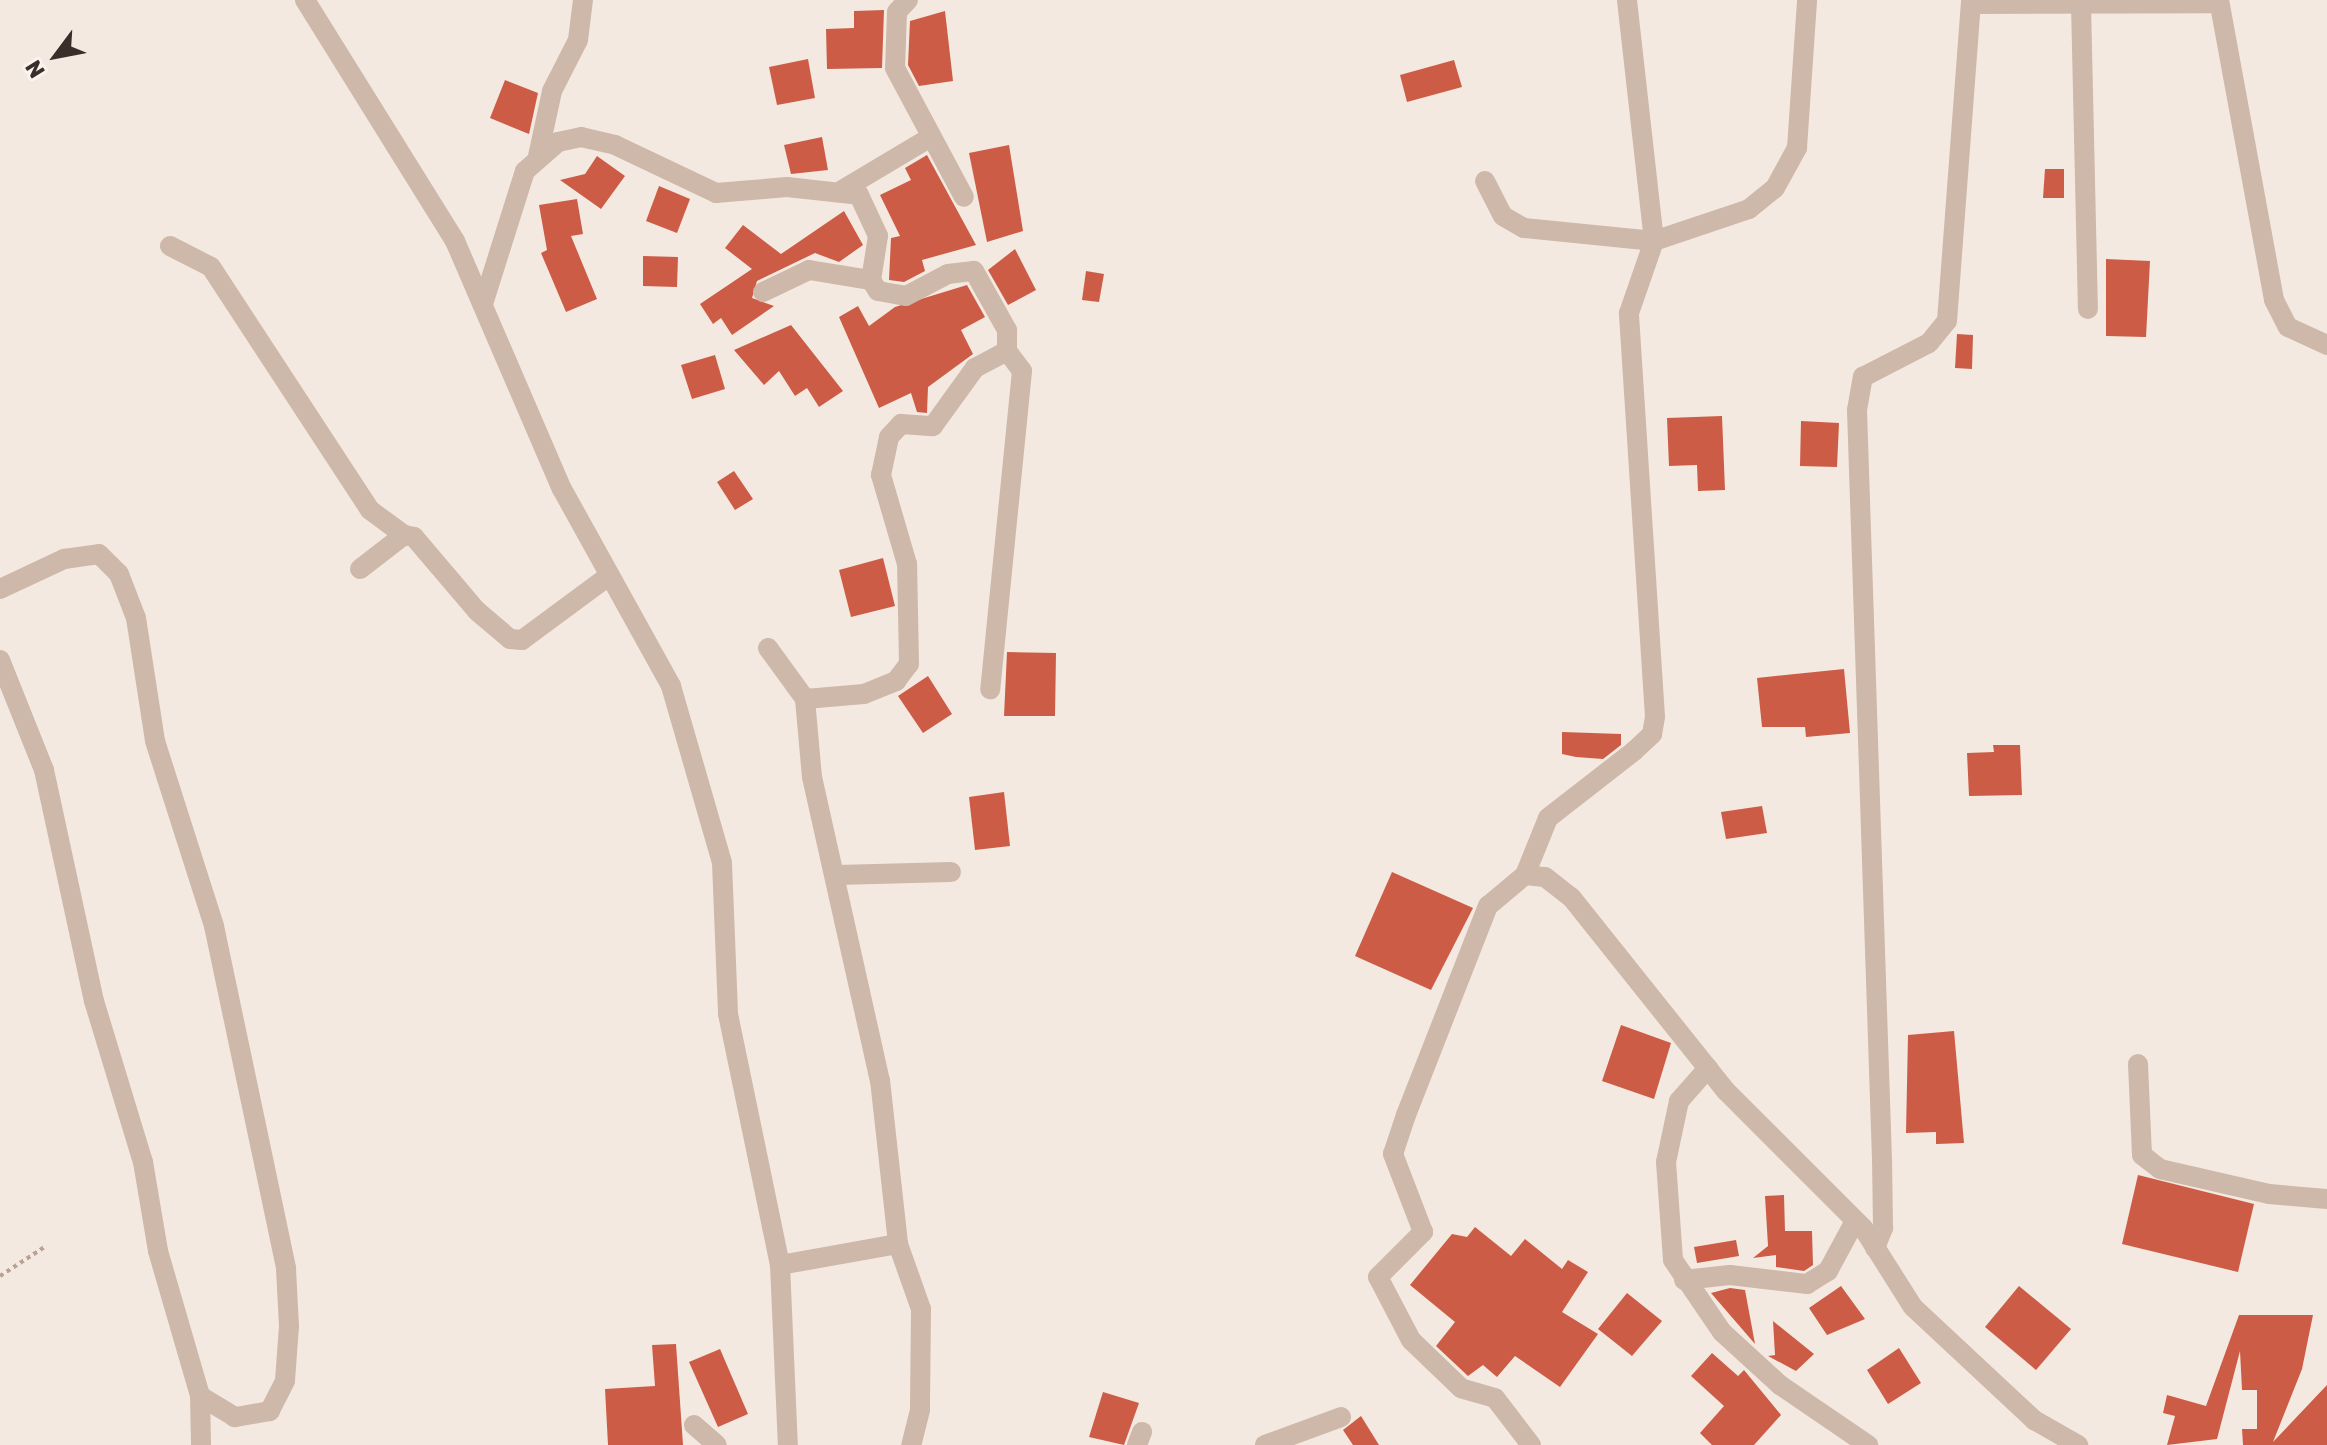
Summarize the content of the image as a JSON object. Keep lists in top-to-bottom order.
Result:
{
  "north": "bottom left"
}
